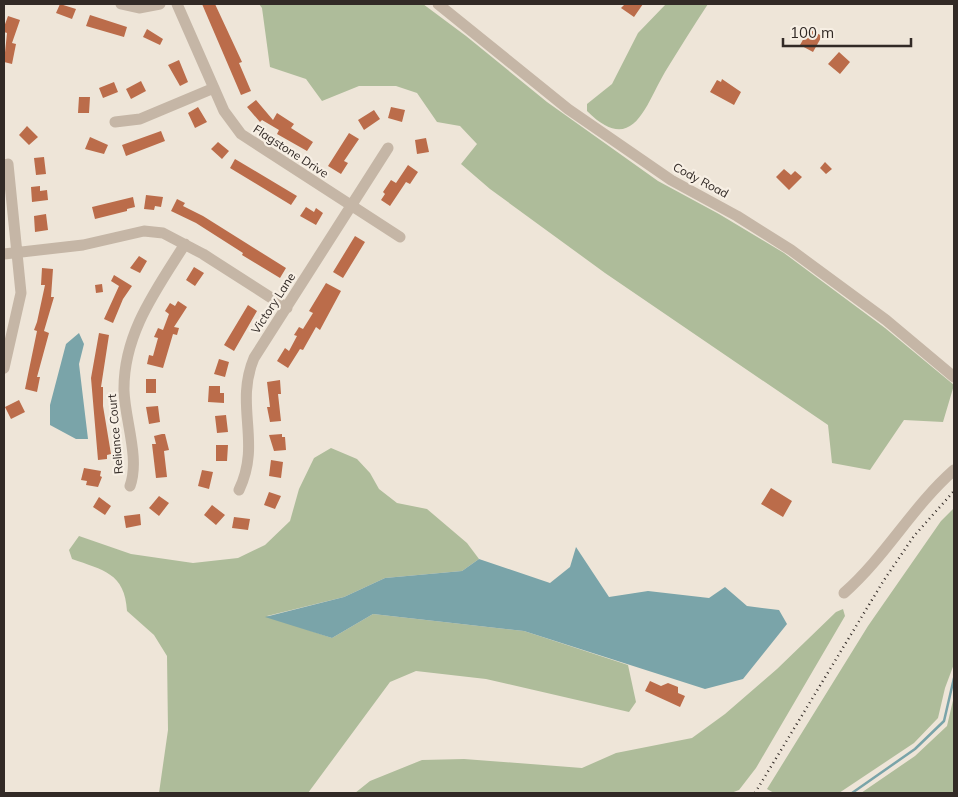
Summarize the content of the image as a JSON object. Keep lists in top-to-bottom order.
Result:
{
  "streets": {
    "street": [
      "Flagstone Drive",
      "Cody Road",
      "Victory Lane",
      "Reliance Court"
    ]
  },
  "crossings": [
    ["Flagstone Drive", "Victory Lane"]
  ],
  "scale_bar": "100 m"
}
